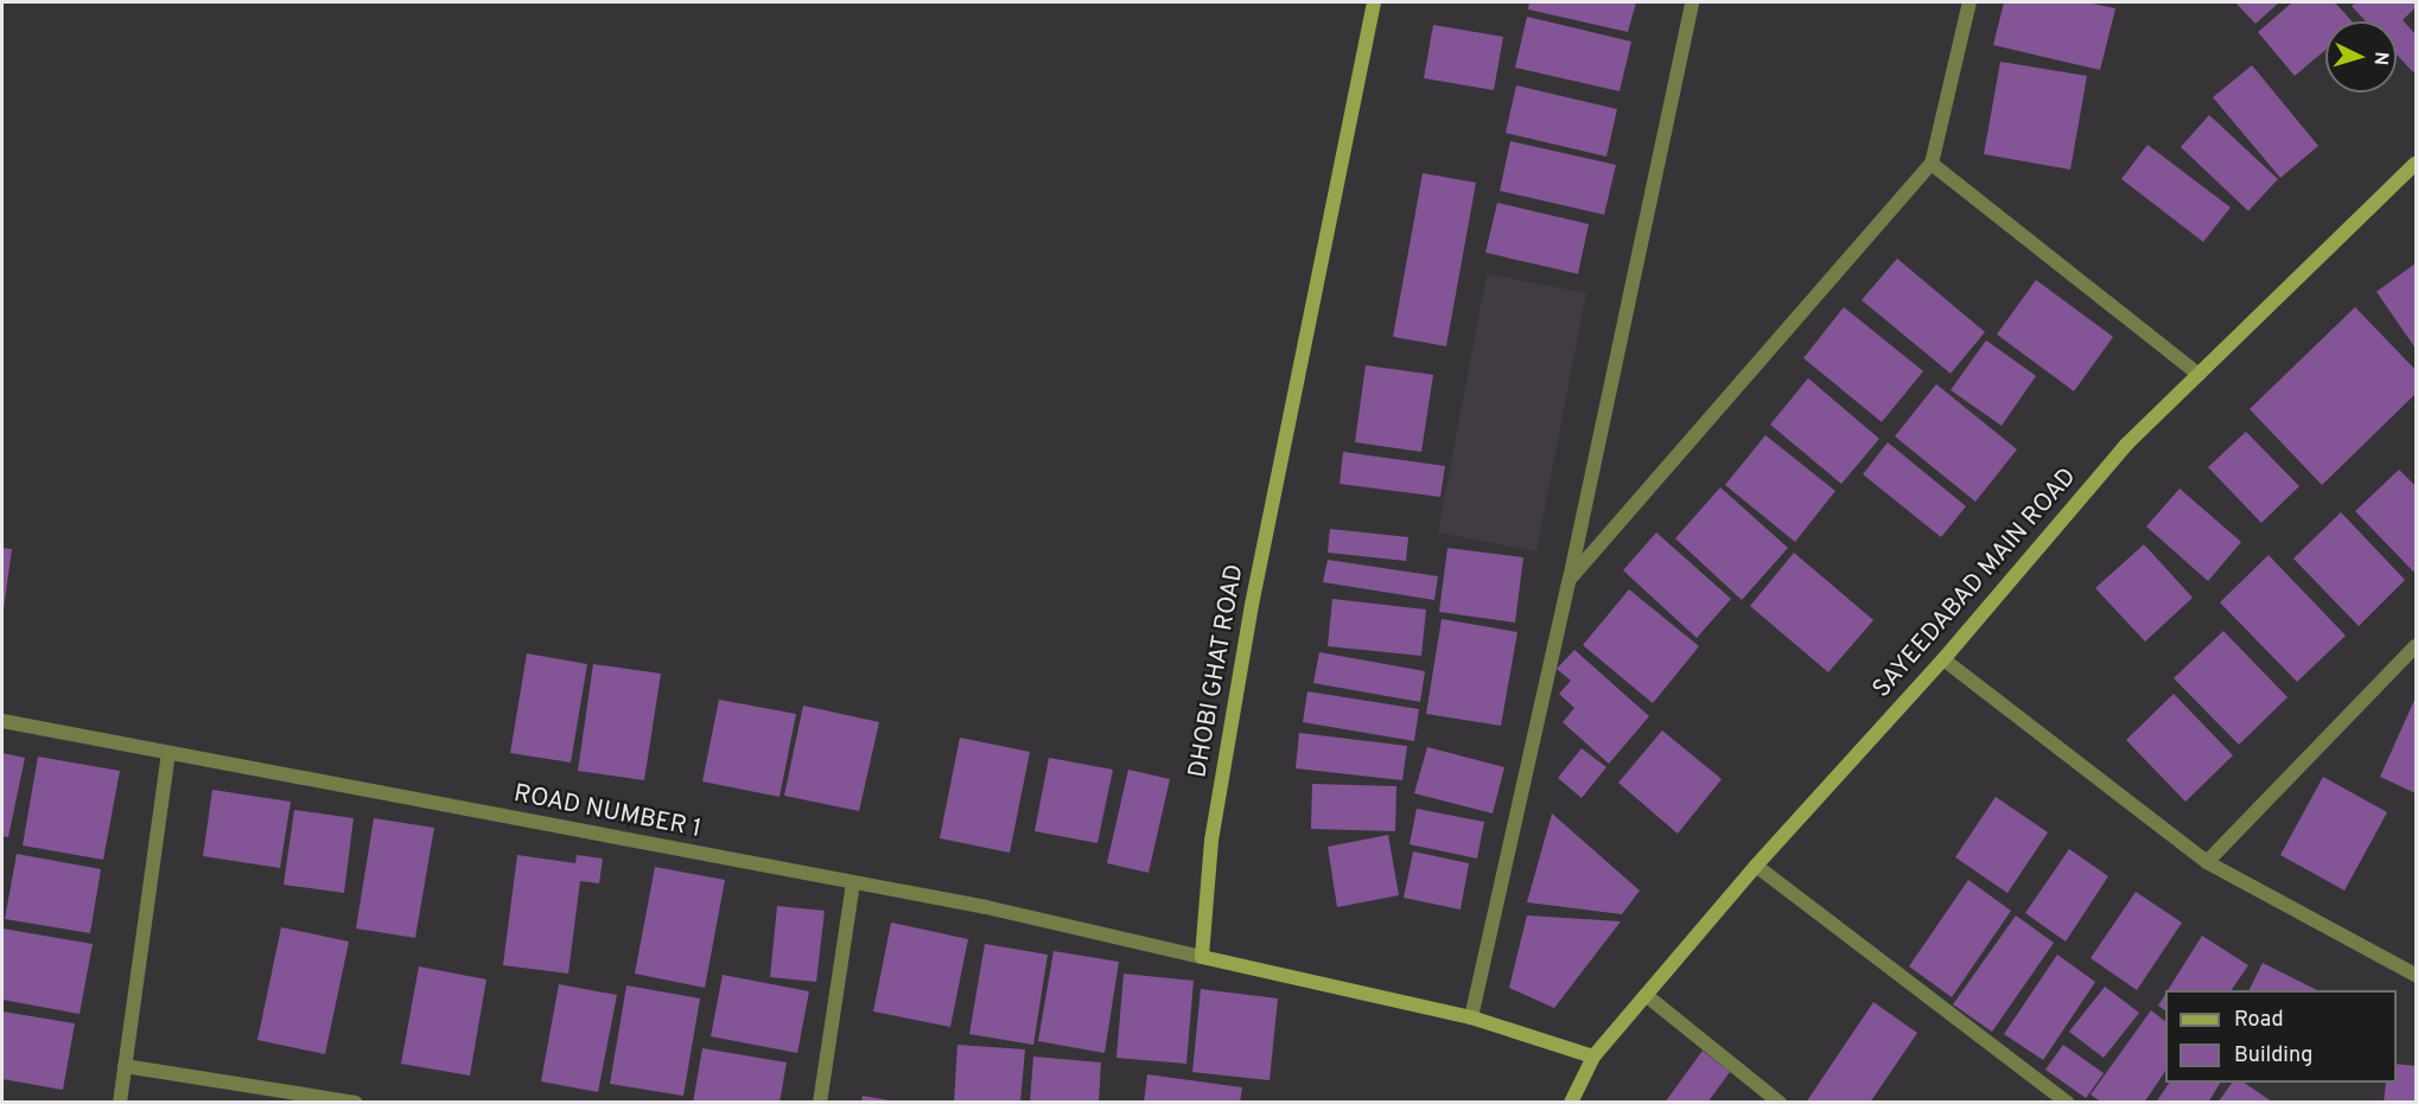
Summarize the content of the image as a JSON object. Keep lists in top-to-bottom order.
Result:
{
  "streets": {
    "main road": ["SAYEEDABAD MAIN ROAD", "DHOBI GHAT ROAD"],
    "street": ["ROAD NUMBER 1"]
  },
  "crossings": [
    ["DHOBI GHAT ROAD", "ROAD NUMBER 1"]
  ],
  "legend": ["Road", "Building"],
  "north": "right"
}
